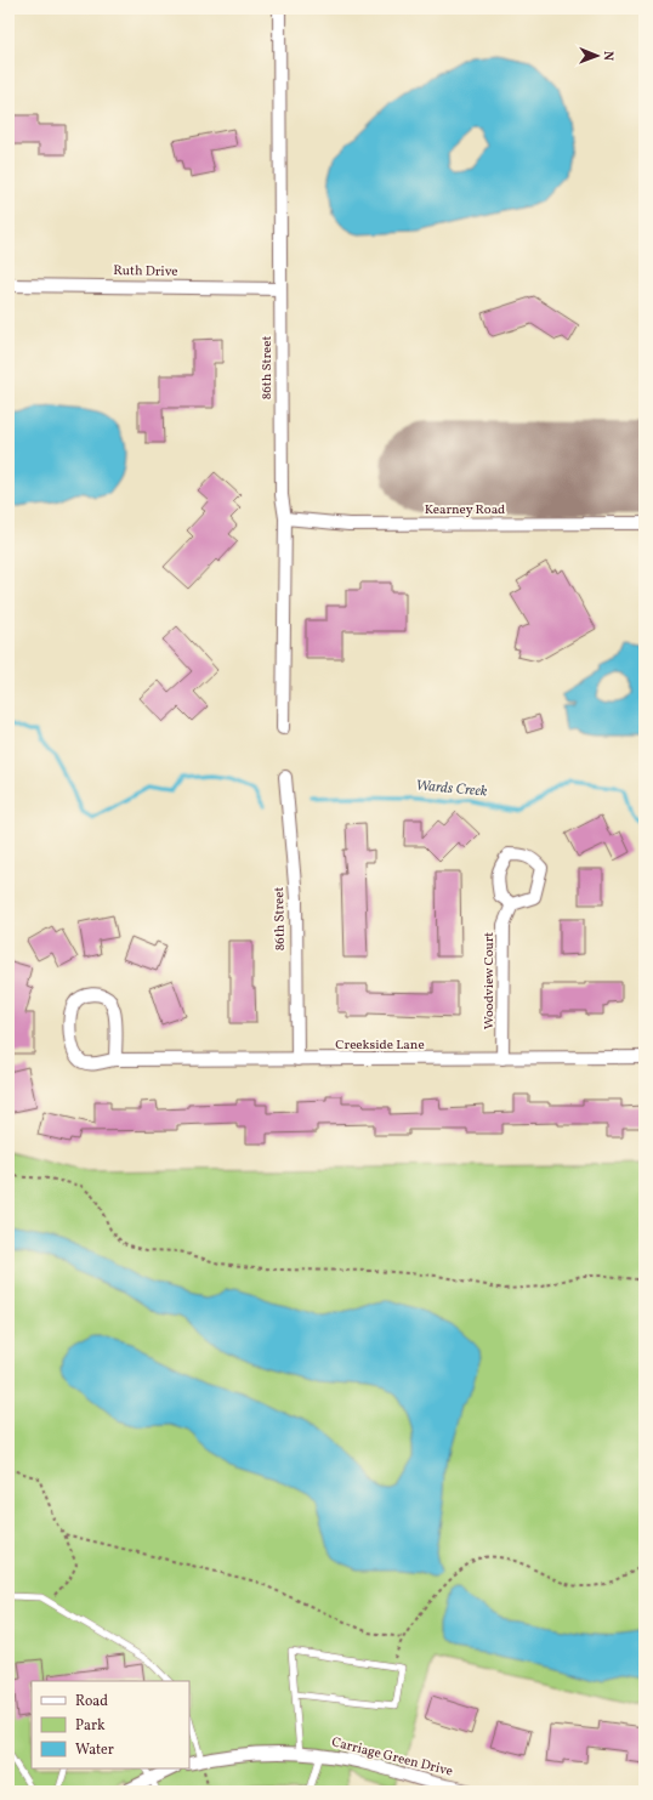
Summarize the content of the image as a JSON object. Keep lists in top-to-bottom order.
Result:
{
  "streets": {
    "street": [
      "Ruth Drive",
      "86th Street",
      "Kearney Road",
      "Woodview Court",
      "Creekside Lane",
      "Carriage Green Drive"
    ]
  },
  "crossings": [
    ["Ruth Drive", "86th Street"],
    ["86th Street", "Kearney Road"],
    ["86th Street", "Creekside Lane"],
    ["Woodview Court", "Creekside Lane"]
  ],
  "water": ["Wards Creek"],
  "legend": ["Road", "Park", "Water"],
  "north": "right"
}
